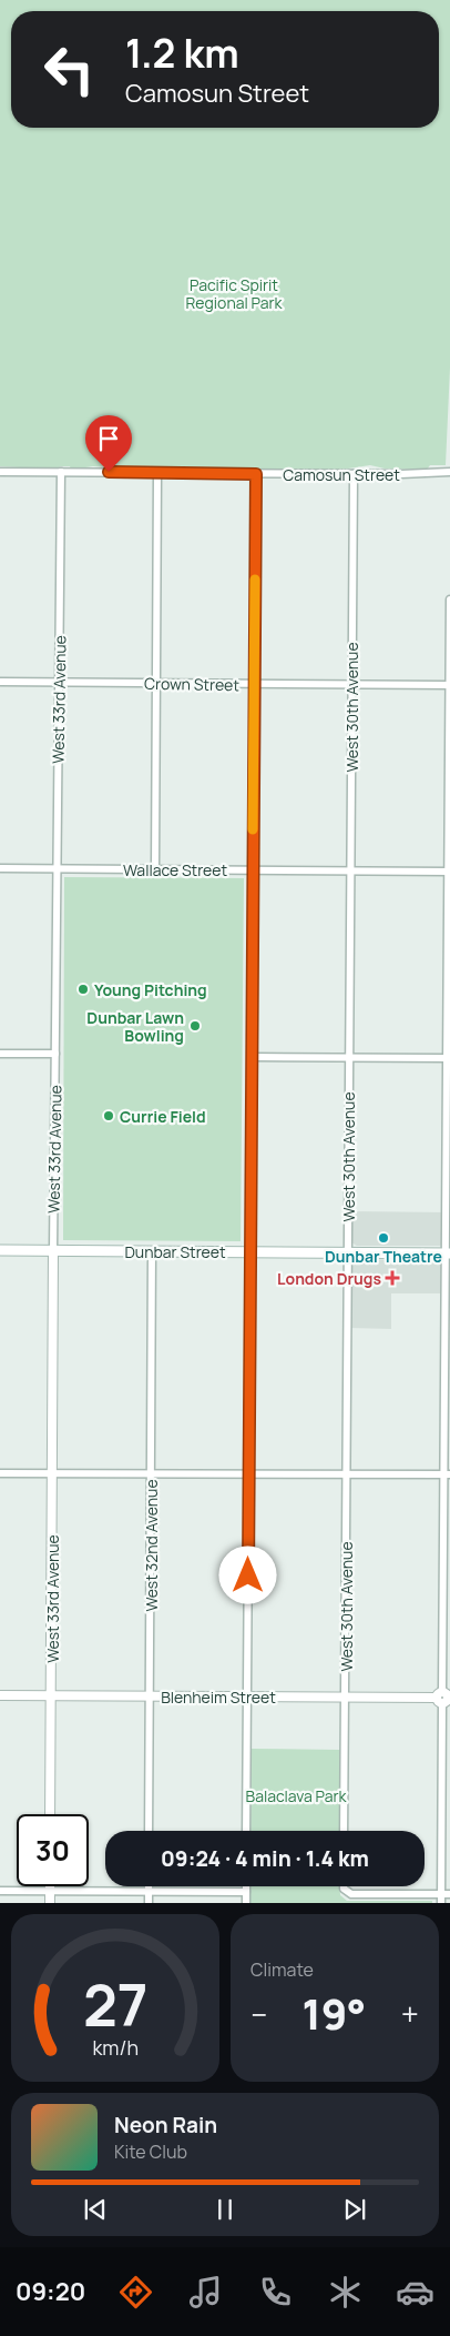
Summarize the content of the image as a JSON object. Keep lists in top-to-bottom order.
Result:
{
  "streets": {
    "main road": ["Dunbar Street"],
    "street": [
      "Camosun Street",
      "Crown Street",
      "West 33rd Avenue",
      "West 30th Avenue",
      "Wallace Street",
      "West 32nd Avenue",
      "Blenheim Street"
    ]
  },
  "crossings": [
    ["Camosun Street", "West 33rd Avenue"],
    ["Camosun Street", "West 30th Avenue"],
    ["Crown Street", "West 33rd Avenue"],
    ["Crown Street", "West 30th Avenue"],
    ["West 33rd Avenue", "Wallace Street"],
    ["West 33rd Avenue", "Dunbar Street"],
    ["West 33rd Avenue", "Blenheim Street"],
    ["West 30th Avenue", "Wallace Street"],
    ["West 30th Avenue", "Dunbar Street"],
    ["West 30th Avenue", "Blenheim Street"],
    ["Dunbar Street", "West 32nd Avenue"],
    ["West 32nd Avenue", "Blenheim Street"]
  ],
  "parks": ["Pacific Spirit Regional Park", "Balaclava Park"],
  "places": {
    "other": [
      "Young Pitching",
      "Dunbar Lawn Bowling",
      "Currie Field",
      "Dunbar Theatre"
    ],
    "health": ["London Drugs"]
  },
  "page": {
    "turn": ["1.2 km", "Camosun Street"],
    "limit": "30",
    "trip": "09:24 · 4 min · 1.4 km",
    "tile": "Climate",
    "heat": ["−", "19°", "+"],
    "song": ["Neon Rain", "Kite Club"],
    "tabs": "09:20",
    "gauge": ["27", "km/h"]
  }
}
